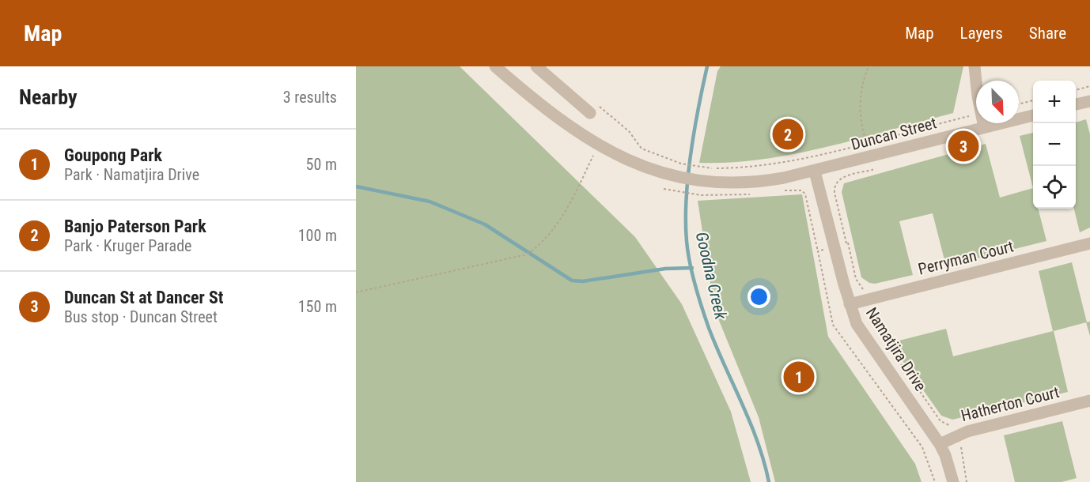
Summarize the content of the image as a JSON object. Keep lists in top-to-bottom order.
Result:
{
  "streets": {
    "street": [
      "Duncan Street",
      "Perryman Court",
      "Namatjira Drive",
      "Hatherton Court"
    ]
  },
  "crossings": [
    ["Duncan Street", "Namatjira Drive"],
    ["Perryman Court", "Namatjira Drive"],
    ["Namatjira Drive", "Hatherton Court"]
  ],
  "water": ["Goodna Creek"],
  "north": "bottom right",
  "page": {
    "header": "Map",
    "nav": ["Map", "Layers", "Share"],
    "heading": ["Nearby", "3 results"],
    "map_buttons": ["+", "−"],
    "pins": ["2", "3", "1"],
    "list": [
      {
        "mark": "1",
        "name": "Goupong Park",
        "note": "Park · Namatjira Drive",
        "value": "50 m"
      },
      {
        "mark": "2",
        "name": "Banjo Paterson Park",
        "note": "Park · Kruger Parade",
        "value": "100 m"
      },
      {
        "mark": "3",
        "name": "Duncan St at Dancer St",
        "note": "Bus stop · Duncan Street",
        "value": "150 m"
      }
    ]
  }
}
